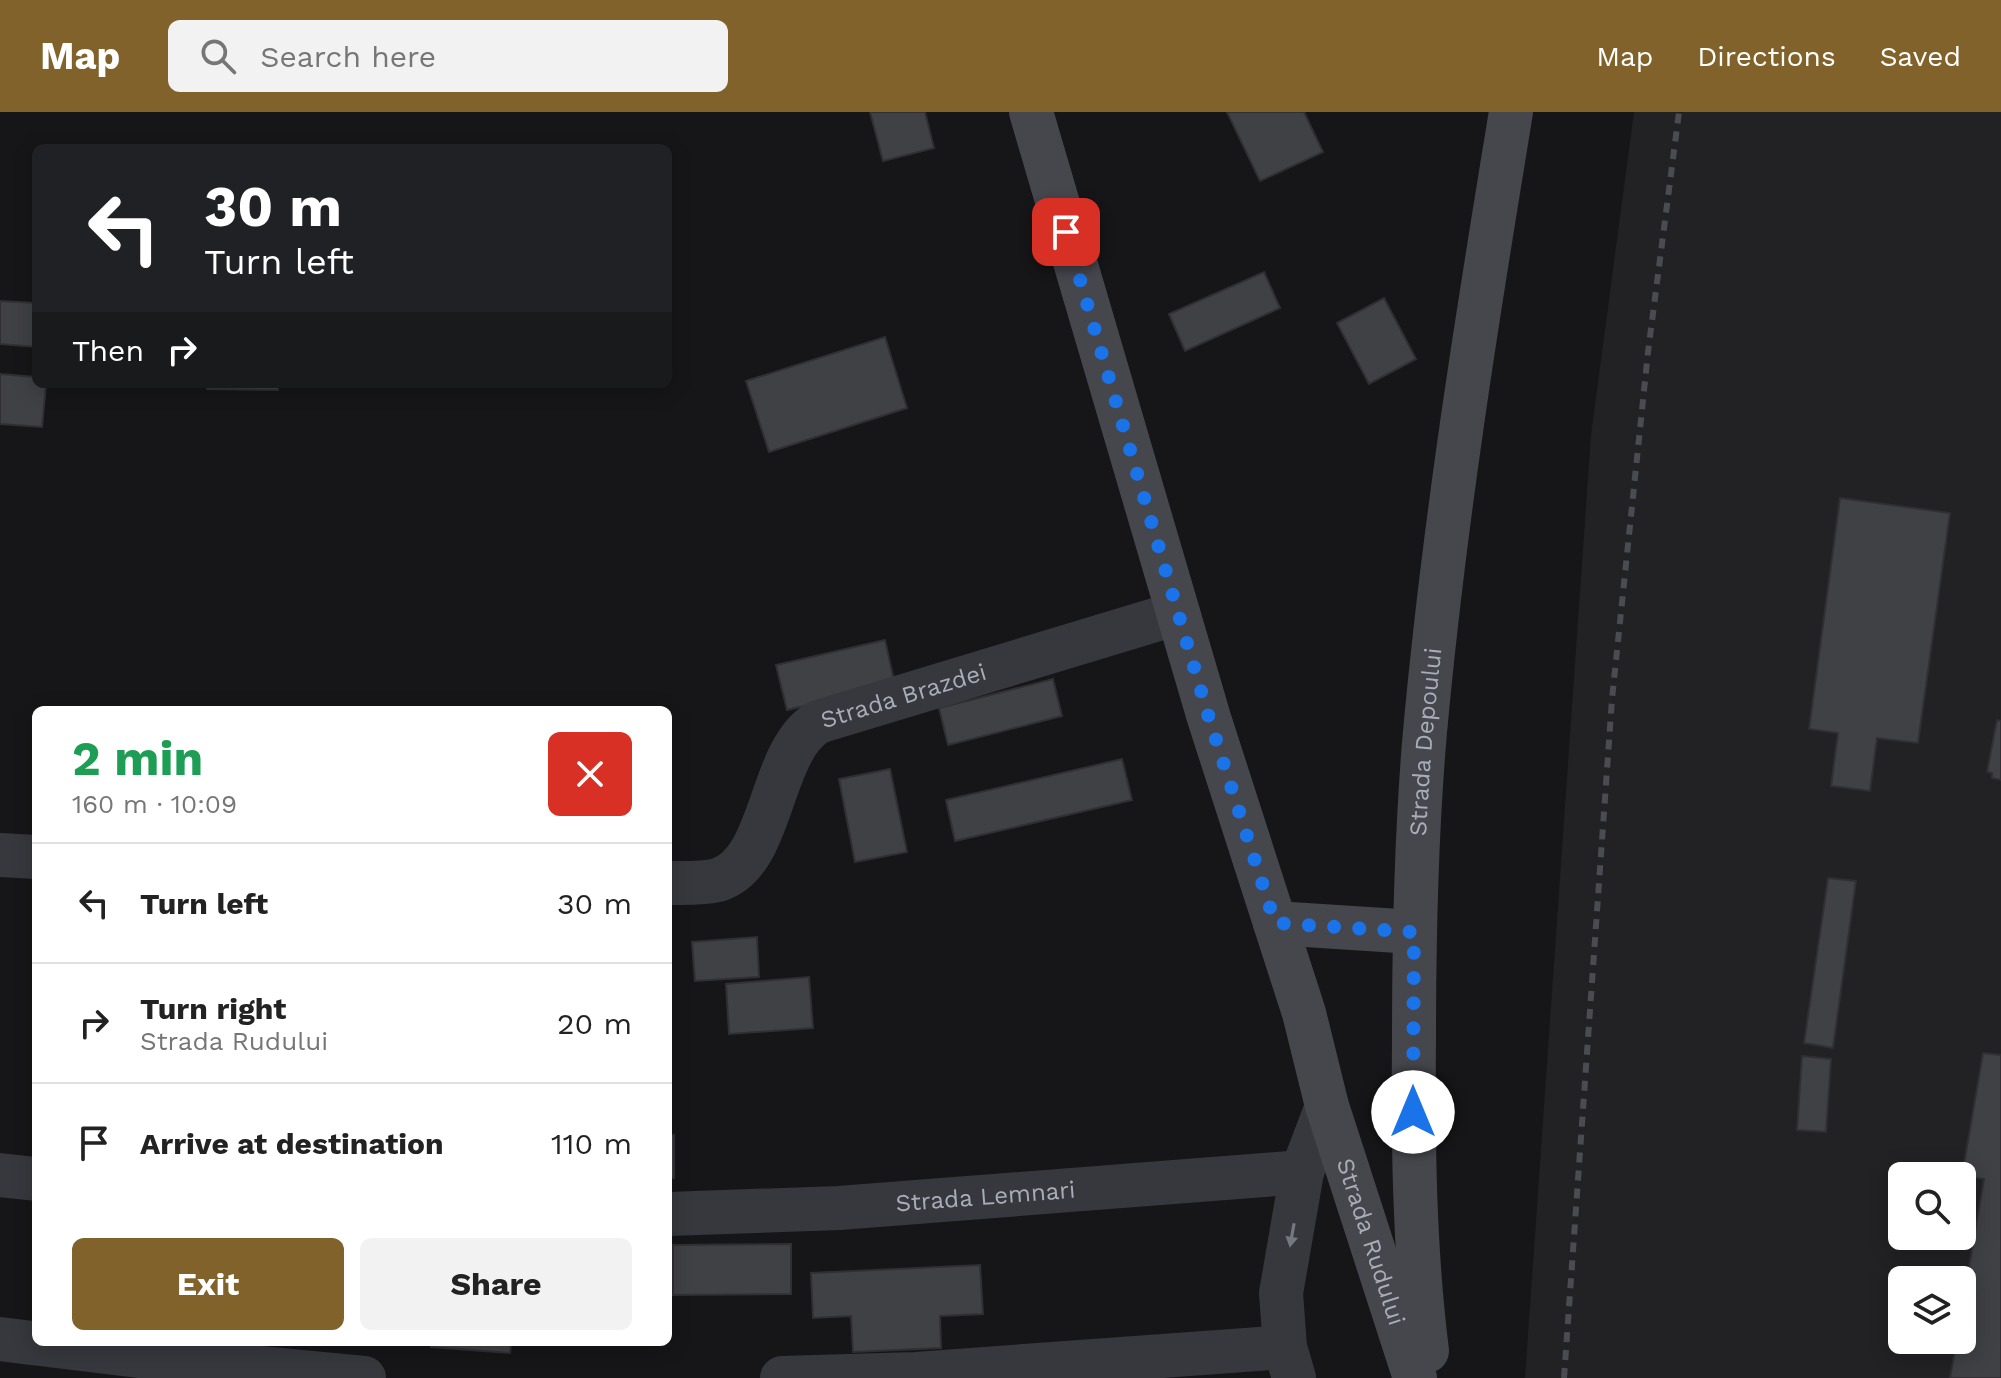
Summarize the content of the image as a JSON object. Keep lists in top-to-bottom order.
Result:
{
  "streets": {
    "main road": ["Strada Depoului", "Strada Rudului"],
    "street": ["Strada Brazdei", "Strada Lemnari"]
  },
  "crossings": [
    ["Strada Brazdei", "Strada Rudului"],
    ["Strada Lemnari", "Strada Rudului"]
  ],
  "page": {
    "header": "Map",
    "search": "Search here",
    "nav": ["Map", "Directions", "Saved"],
    "turn": ["30 m", "Turn left"],
    "then": "Then",
    "heading": ["2 min", "160 m · 10:09"],
    "list": [
      {
        "name": "Turn left",
        "value": "30 m"
      },
      {
        "name": "Turn right",
        "note": "Strada Rudului",
        "value": "20 m"
      },
      {
        "name": "Arrive at destination",
        "value": "110 m"
      }
    ],
    "buttons": ["Exit", "Share"]
  }
}
